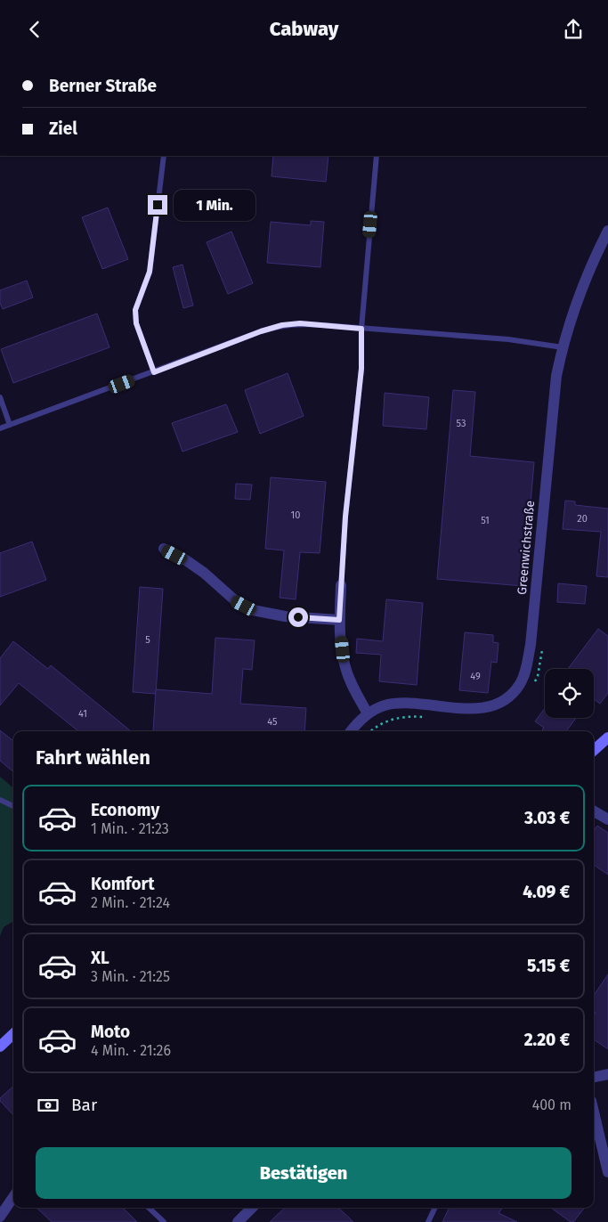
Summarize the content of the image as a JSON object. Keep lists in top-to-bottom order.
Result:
{
  "streets": {
    "street": ["Greenwichstraße"]
  },
  "house_numbers": [
    "53",
    "10",
    "20",
    "51",
    "5",
    "49",
    "41",
    "45"
  ],
  "page": {
    "header": "Cabway",
    "banner": ["Berner Straße", "Ziel"],
    "bubble": "1 Min.",
    "heading": "Fahrt wählen",
    "list": [
      {
        "name": "Economy",
        "note": "1 Min. · 21:23",
        "value": "3.03 €"
      },
      {
        "name": "Komfort",
        "note": "2 Min. · 21:24",
        "value": "4.09 €"
      },
      {
        "name": "XL",
        "note": "3 Min. · 21:25",
        "value": "5.15 €"
      },
      {
        "name": "Moto",
        "note": "4 Min. · 21:26",
        "value": "2.20 €"
      }
    ],
    "pay": ["Bar", "400 m"],
    "buttons": "Bestätigen"
  }
}
